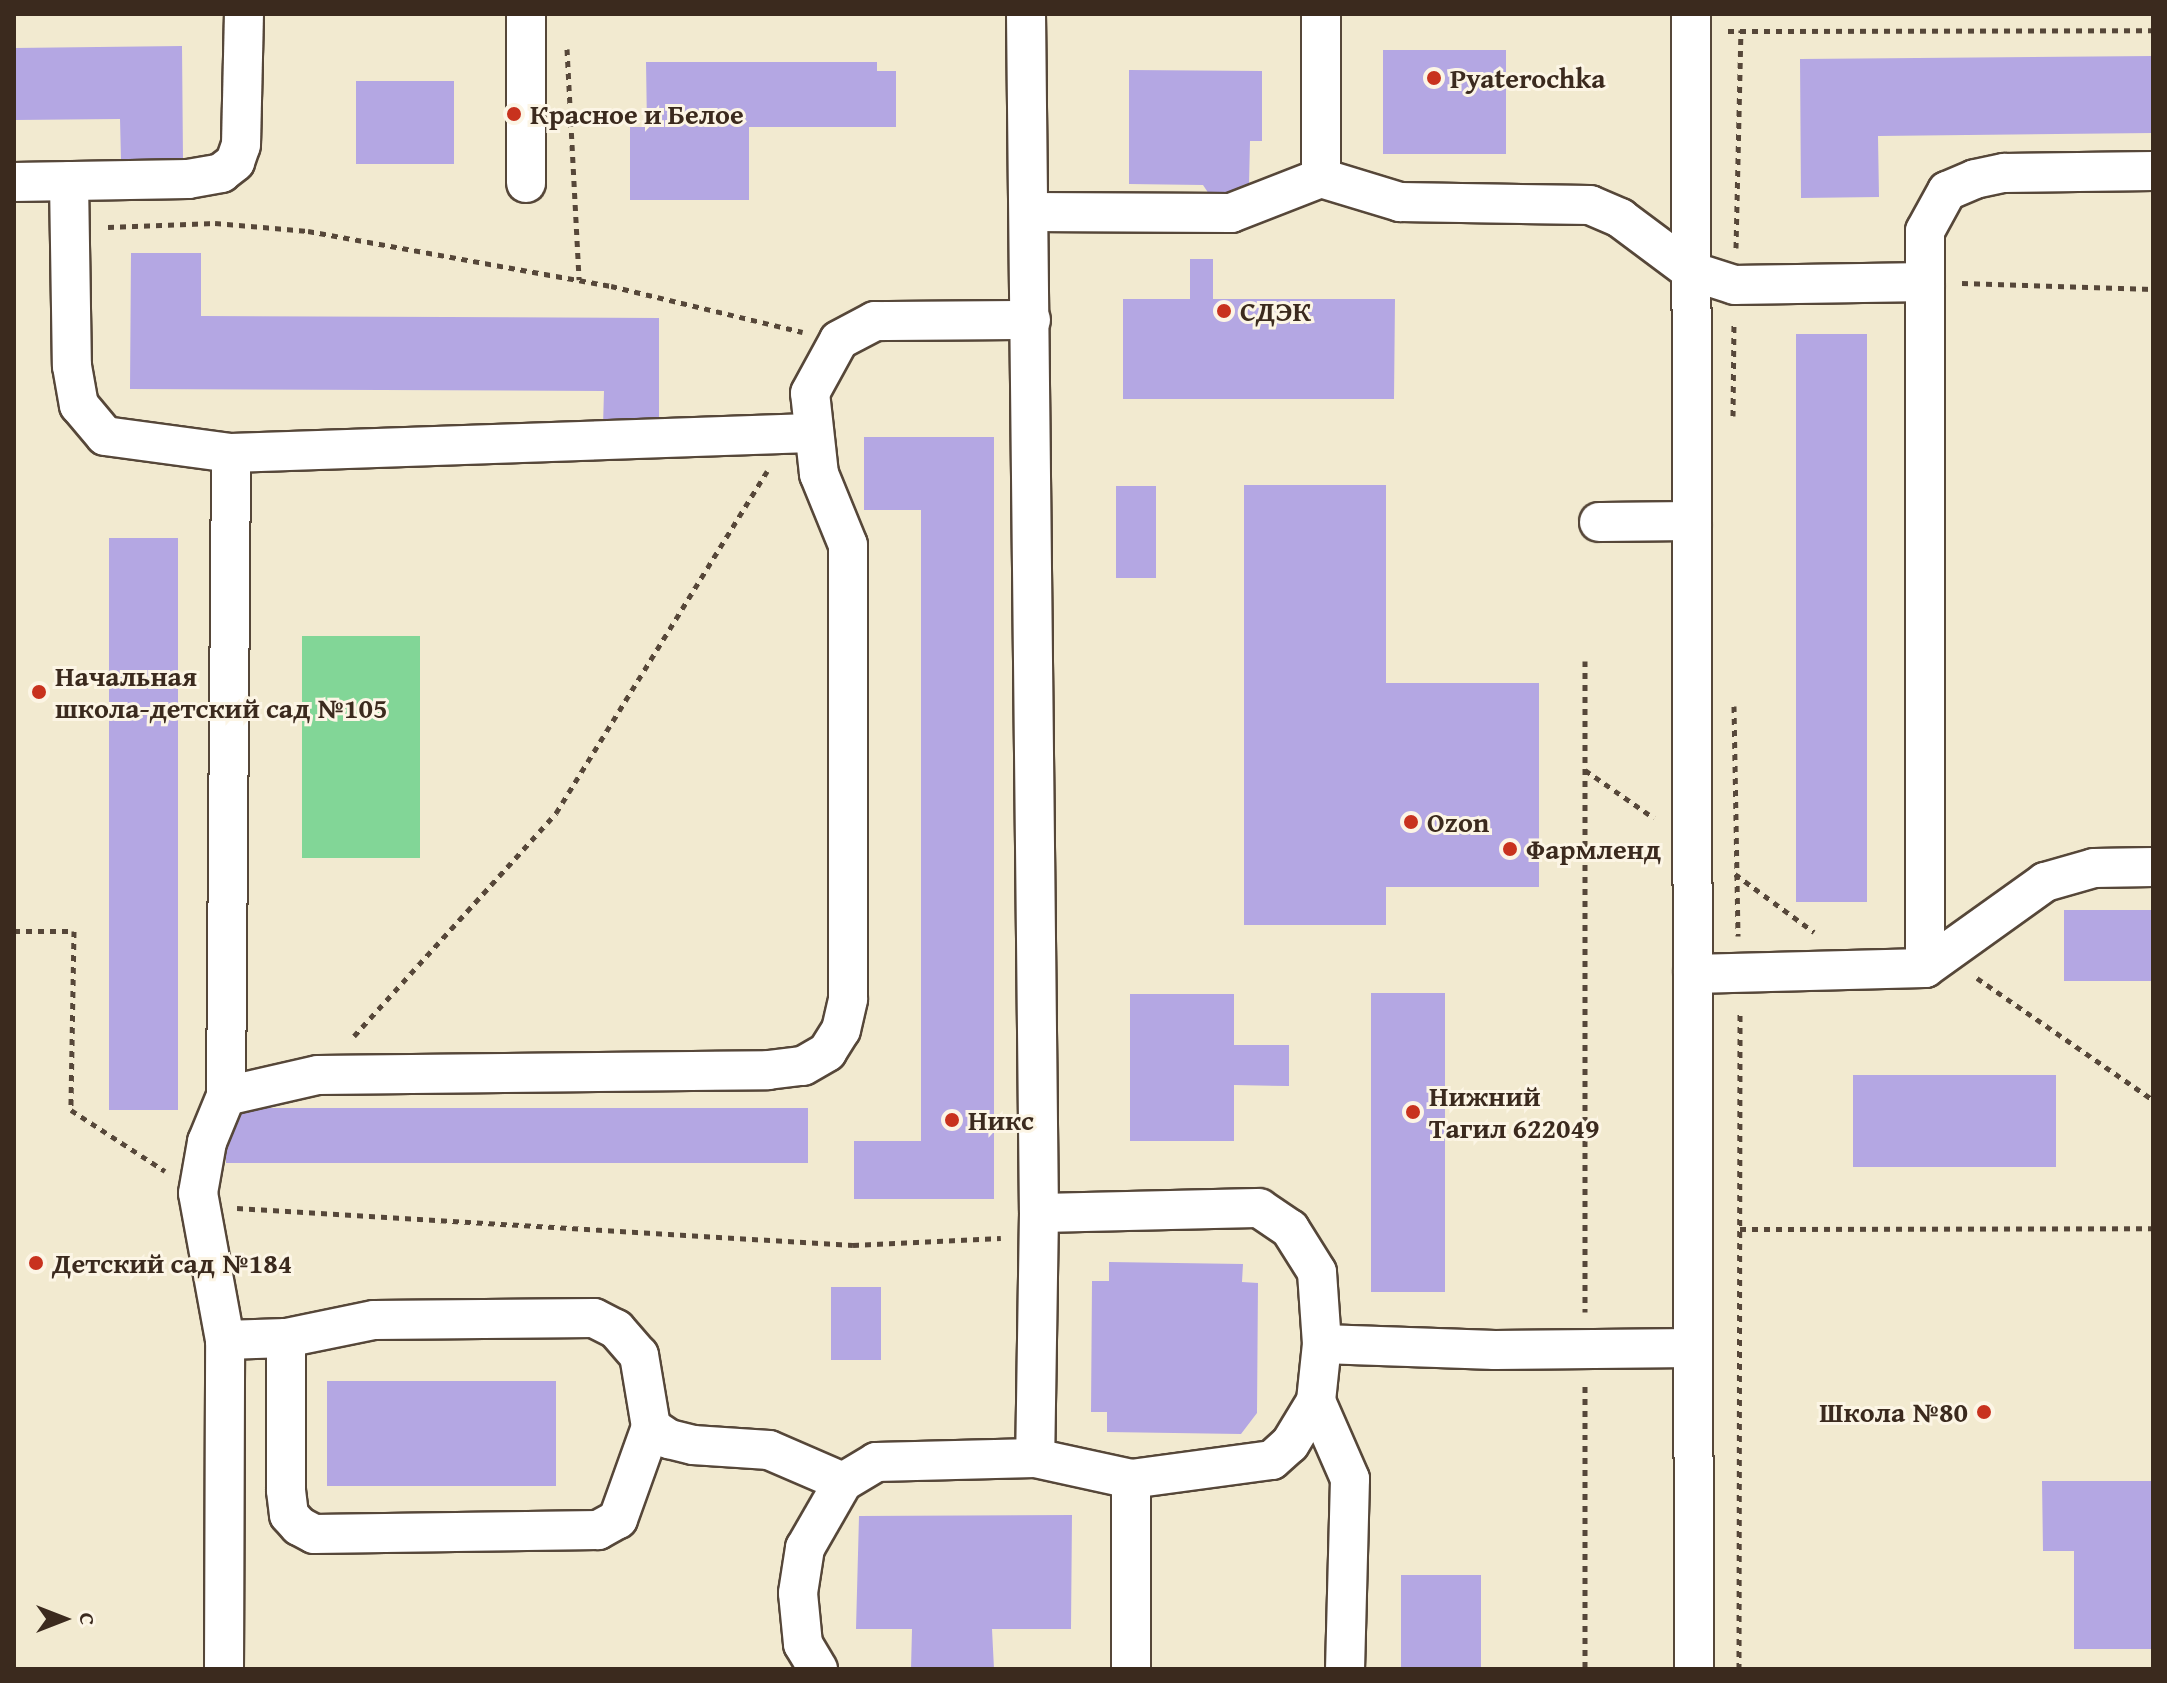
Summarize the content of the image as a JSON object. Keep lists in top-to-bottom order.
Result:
{
  "places": [
    "Pyaterochka",
    "Красное и Белое",
    "СДЭК",
    "Начальная школа-детский сад №105",
    "Ozon",
    "Фармленд",
    "Нижний Тагил 622049",
    "Никс",
    "Детский сад №184",
    "Школа №80"
  ],
  "north": "right"
}
